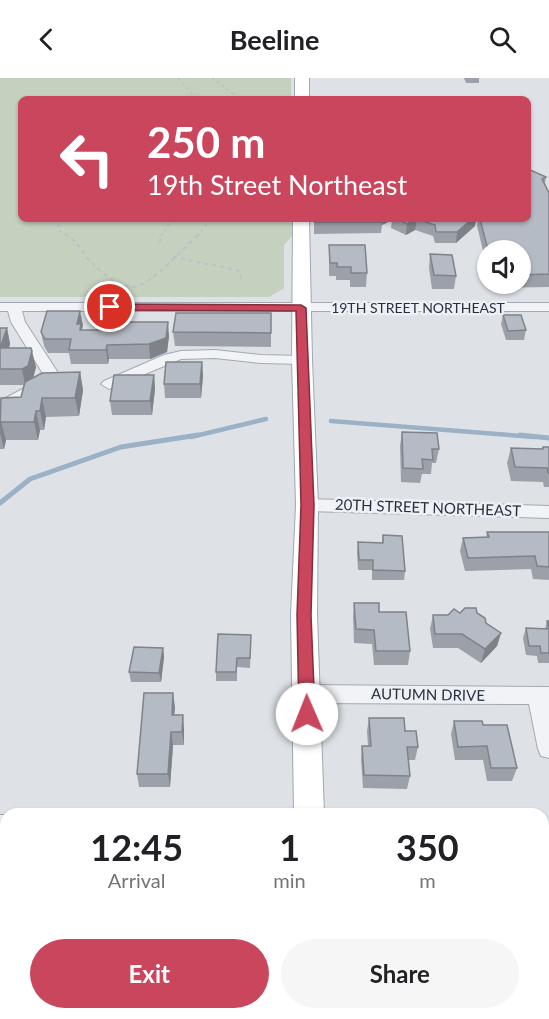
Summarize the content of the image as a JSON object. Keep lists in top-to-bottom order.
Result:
{
  "streets": {
    "street": ["19TH STREET NORTHEAST", "20TH STREET NORTHEAST", "AUTUMN DRIVE"]
  },
  "page": {
    "header": "Beeline",
    "turn": ["250 m", "19th Street Northeast"],
    "eta": [
      "12:45",
      "Arrival",
      "1",
      "min",
      "350",
      "m"
    ],
    "buttons": ["Exit", "Share"]
  }
}
